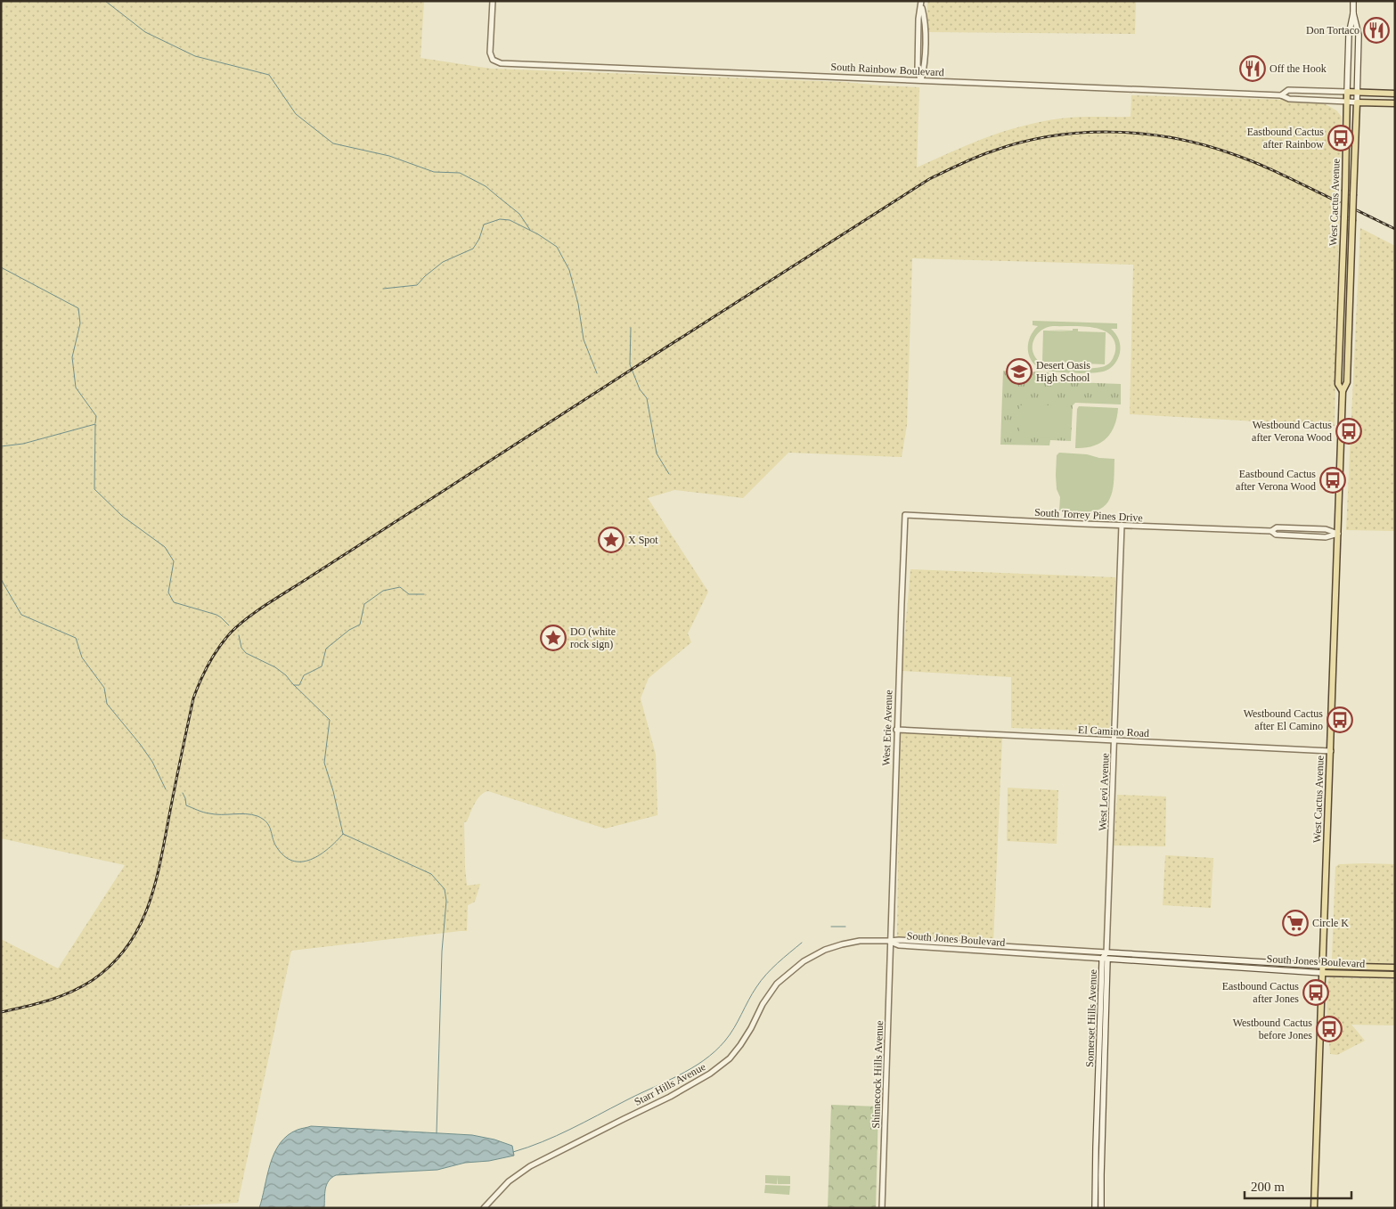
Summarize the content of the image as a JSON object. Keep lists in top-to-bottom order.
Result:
{
  "streets": {
    "main road": [
      "South Rainbow Boulevard",
      "West Cactus Avenue",
      "South Jones Boulevard",
      "Somerset Hills Avenue"
    ],
    "street": [
      "South Torrey Pines Drive",
      "West Erie Avenue",
      "El Camino Road",
      "West Levi Avenue",
      "Shinnecock Hills Avenue",
      "Starr Hills Avenue"
    ]
  },
  "crossings": [
    ["South Rainbow Boulevard", "West Cactus Avenue"],
    ["West Cactus Avenue", "South Torrey Pines Drive"],
    ["West Cactus Avenue", "El Camino Road"],
    ["West Cactus Avenue", "South Jones Boulevard"],
    ["South Torrey Pines Drive", "West Erie Avenue"],
    ["South Torrey Pines Drive", "West Levi Avenue"],
    ["West Erie Avenue", "El Camino Road"],
    ["West Erie Avenue", "South Jones Boulevard"],
    ["West Erie Avenue", "Shinnecock Hills Avenue"],
    ["West Erie Avenue", "Starr Hills Avenue"],
    ["El Camino Road", "West Levi Avenue"],
    ["West Levi Avenue", "South Jones Boulevard"],
    ["West Levi Avenue", "Somerset Hills Avenue"],
    ["South Jones Boulevard", "Somerset Hills Avenue"],
    ["South Jones Boulevard", "Shinnecock Hills Avenue"],
    ["South Jones Boulevard", "Starr Hills Avenue"],
    ["Shinnecock Hills Avenue", "Starr Hills Avenue"]
  ],
  "places": {
    "restaurant": ["Don Tortaco", "Off the Hook"],
    "bus stop": [
      "Eastbound Cactus after Rainbow",
      "Westbound Cactus after Verona Wood",
      "Eastbound Cactus after Verona Wood",
      "Westbound Cactus after El Camino",
      "Eastbound Cactus after Jones",
      "Westbound Cactus before Jones"
    ],
    "school or university": ["Desert Oasis High School"],
    "place": ["X Spot", "DO (white rock sign)"],
    "supermarket": ["Circle K"]
  },
  "scale_bar": "200 m"
}
